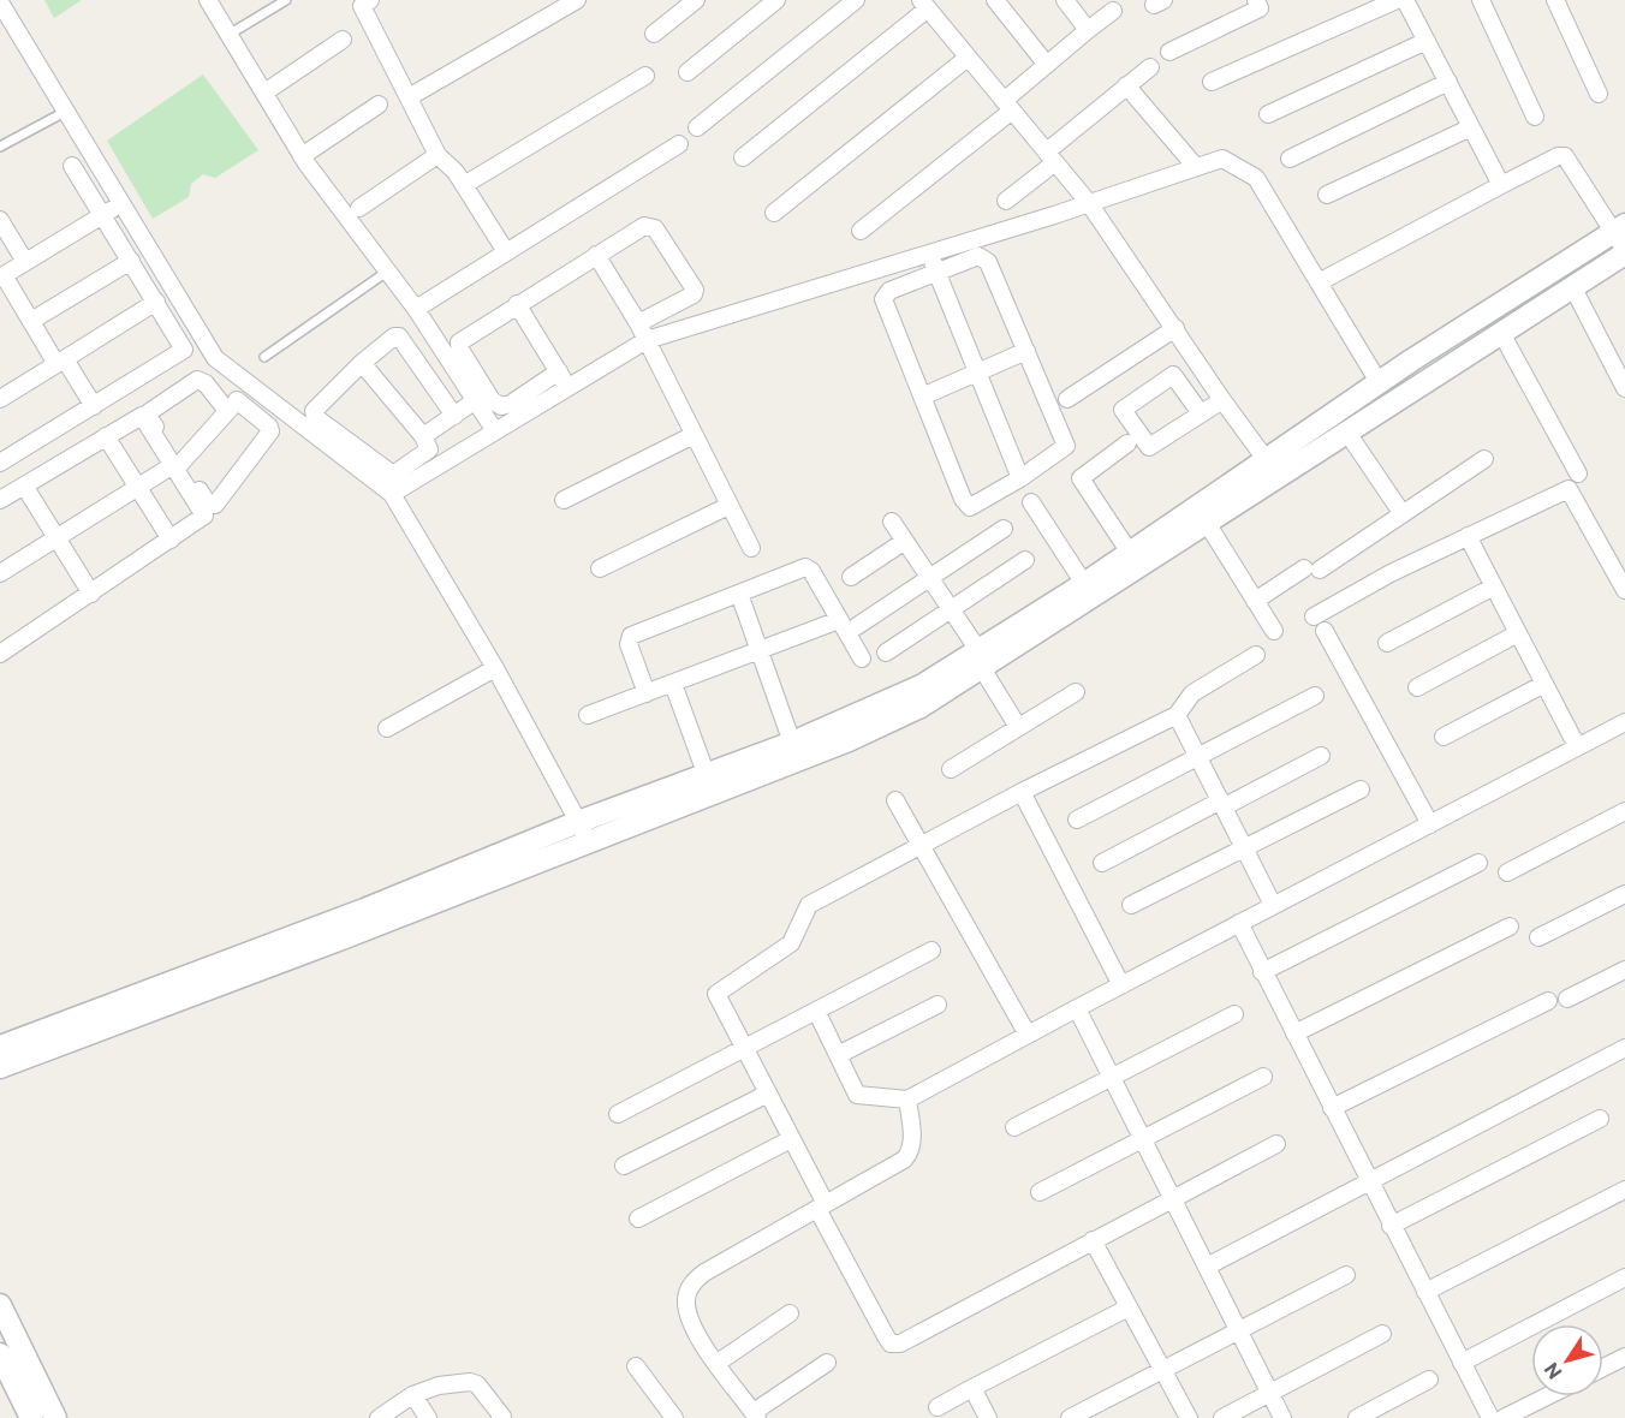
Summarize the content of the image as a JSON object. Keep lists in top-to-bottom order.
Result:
{
  "north": "bottom left"
}
